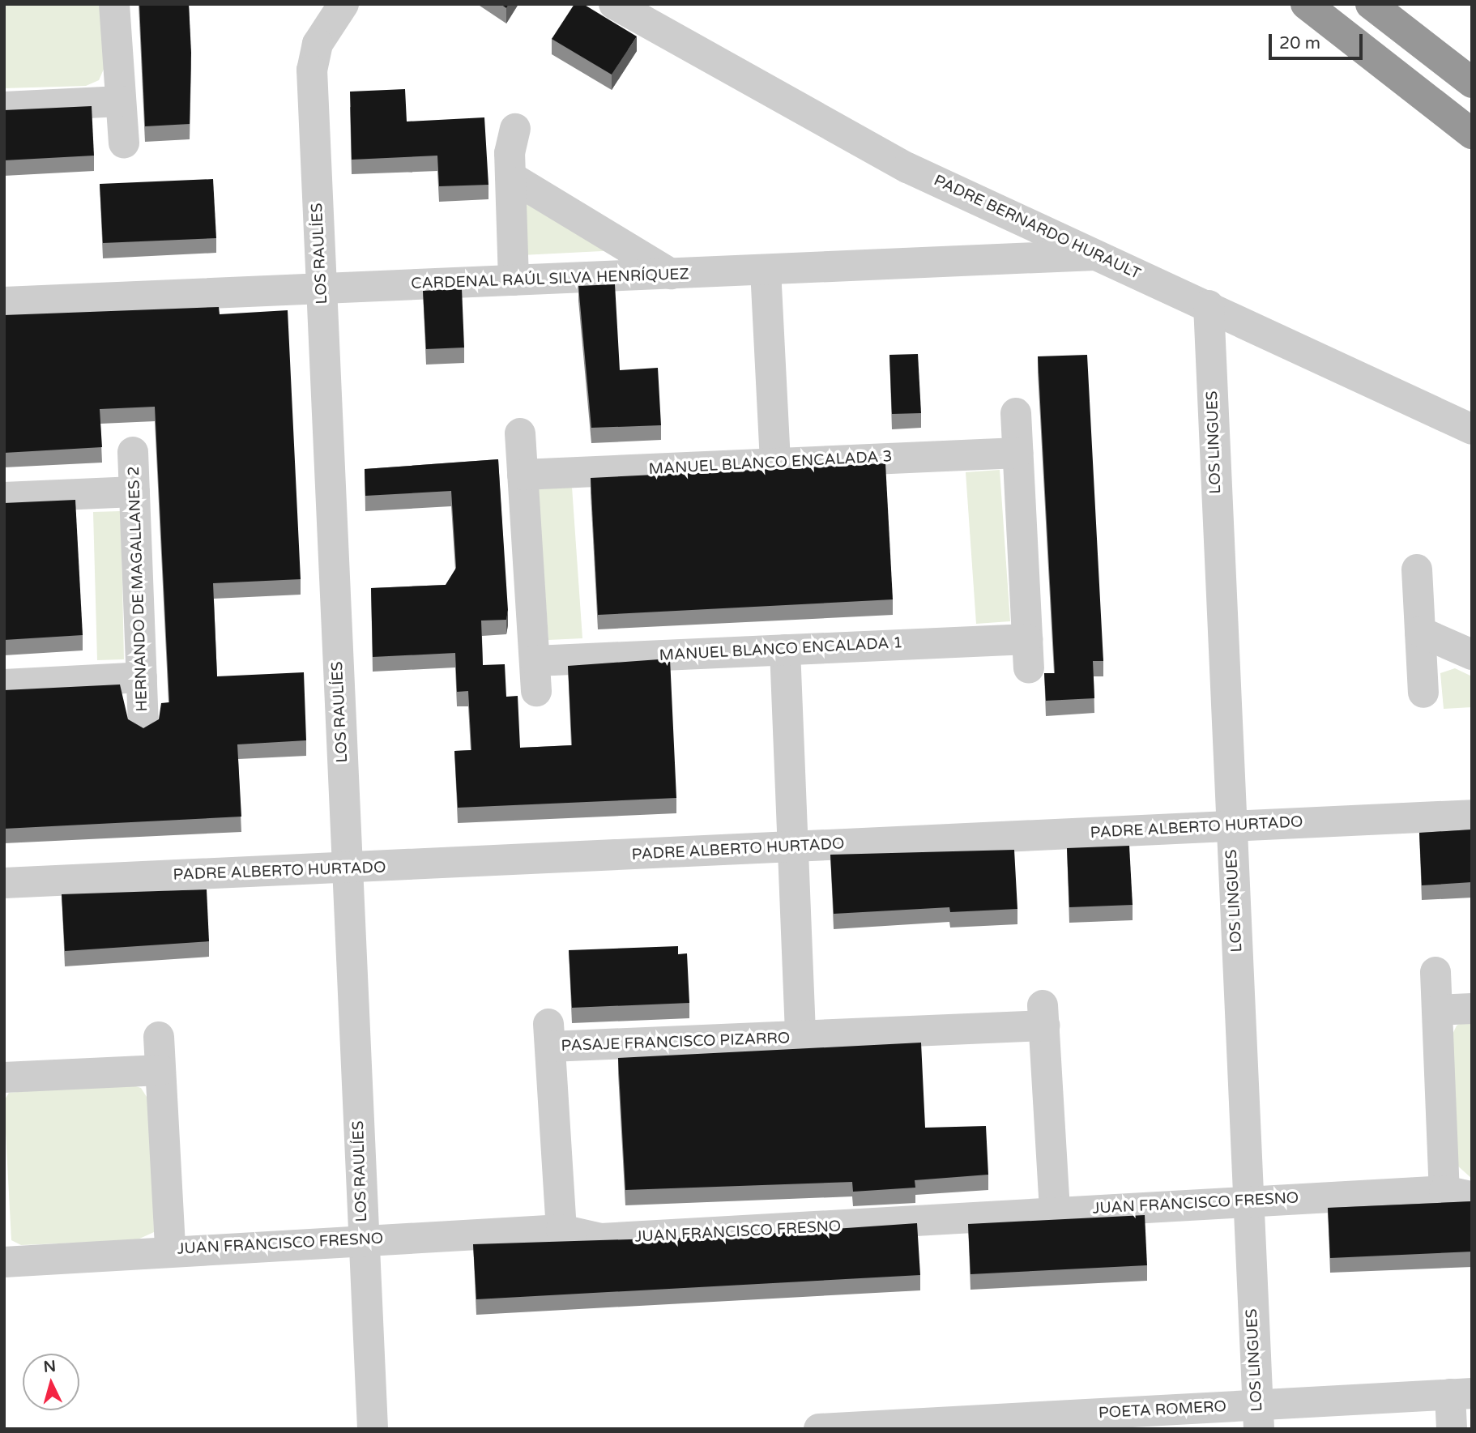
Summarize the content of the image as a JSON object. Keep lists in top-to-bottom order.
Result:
{
  "streets": {
    "street": [
      "PADRE BERNARDO HURAULT",
      "LOS RAULÍES",
      "CARDENAL RAÚL SILVA HENRÍQUEZ",
      "LOS LINGUES",
      "MANUEL BLANCO ENCALADA 3",
      "HERNANDO DE MAGALLANES 2",
      "MANUEL BLANCO ENCALADA 1",
      "PADRE ALBERTO HURTADO",
      "PASAJE FRANCISCO PIZARRO",
      "JUAN FRANCISCO FRESNO",
      "POETA ROMERO"
    ]
  },
  "crossings": [
    ["PADRE BERNARDO HURAULT", "CARDENAL RAÚL SILVA HENRÍQUEZ"],
    ["PADRE BERNARDO HURAULT", "LOS LINGUES"],
    ["LOS RAULÍES", "CARDENAL RAÚL SILVA HENRÍQUEZ"],
    ["LOS RAULÍES", "PADRE ALBERTO HURTADO"],
    ["LOS RAULÍES", "JUAN FRANCISCO FRESNO"],
    ["LOS LINGUES", "PADRE ALBERTO HURTADO"],
    ["LOS LINGUES", "JUAN FRANCISCO FRESNO"],
    ["LOS LINGUES", "POETA ROMERO"],
    ["MANUEL BLANCO ENCALADA 3", "MANUEL BLANCO ENCALADA 1"],
    ["MANUEL BLANCO ENCALADA 1", "PASAJE FRANCISCO PIZARRO"],
    ["PADRE ALBERTO HURTADO", "PASAJE FRANCISCO PIZARRO"],
    ["PASAJE FRANCISCO PIZARRO", "JUAN FRANCISCO FRESNO"]
  ],
  "scale_bar": "20 m",
  "north": "top"
}
